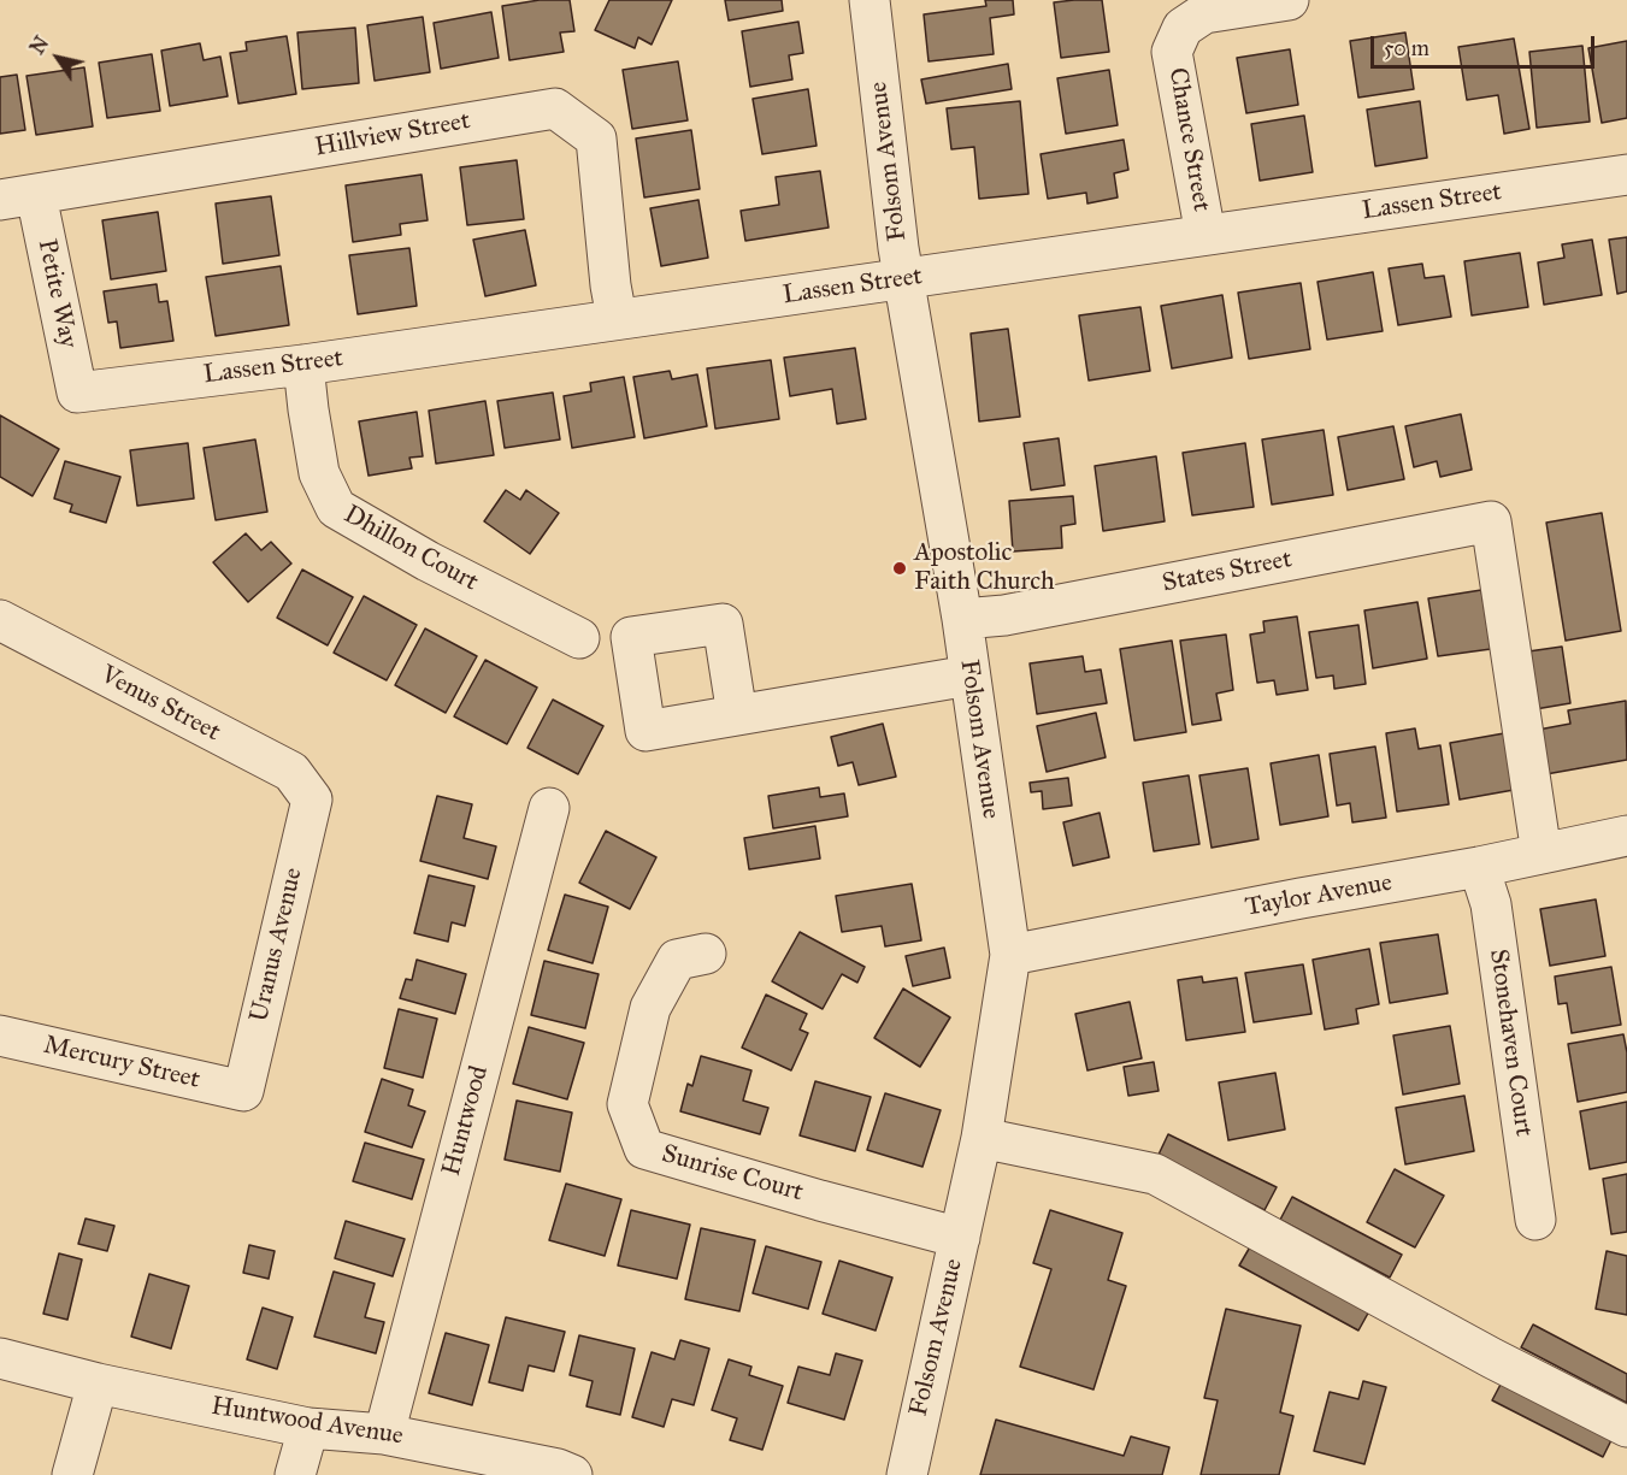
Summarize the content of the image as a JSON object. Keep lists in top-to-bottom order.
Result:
{
  "streets": {
    "street": [
      "Hillview Street",
      "Chance Street",
      "Folsom Avenue",
      "Lassen Street",
      "Petite Way",
      "Dhillon Court",
      "States Street",
      "Venus Street",
      "Taylor Avenue",
      "Uranus Avenue",
      "Stonehaven Court",
      "Mercury Street",
      "Huntwood",
      "Sunrise Court",
      "Huntwood Avenue"
    ]
  },
  "crossings": [
    ["Hillview Street", "Lassen Street"],
    ["Hillview Street", "Petite Way"],
    ["Chance Street", "Lassen Street"],
    ["Folsom Avenue", "Lassen Street"],
    ["Folsom Avenue", "States Street"],
    ["Folsom Avenue", "Taylor Avenue"],
    ["Folsom Avenue", "Sunrise Court"],
    ["Lassen Street", "Petite Way"],
    ["Lassen Street", "Dhillon Court"],
    ["States Street", "Taylor Avenue"],
    ["Venus Street", "Uranus Avenue"],
    ["Taylor Avenue", "Stonehaven Court"],
    ["Uranus Avenue", "Mercury Street"],
    ["Huntwood", "Huntwood Avenue"]
  ],
  "places": ["Apostolic Faith Church"],
  "scale_bar": "50 m",
  "north": "top left"
}
